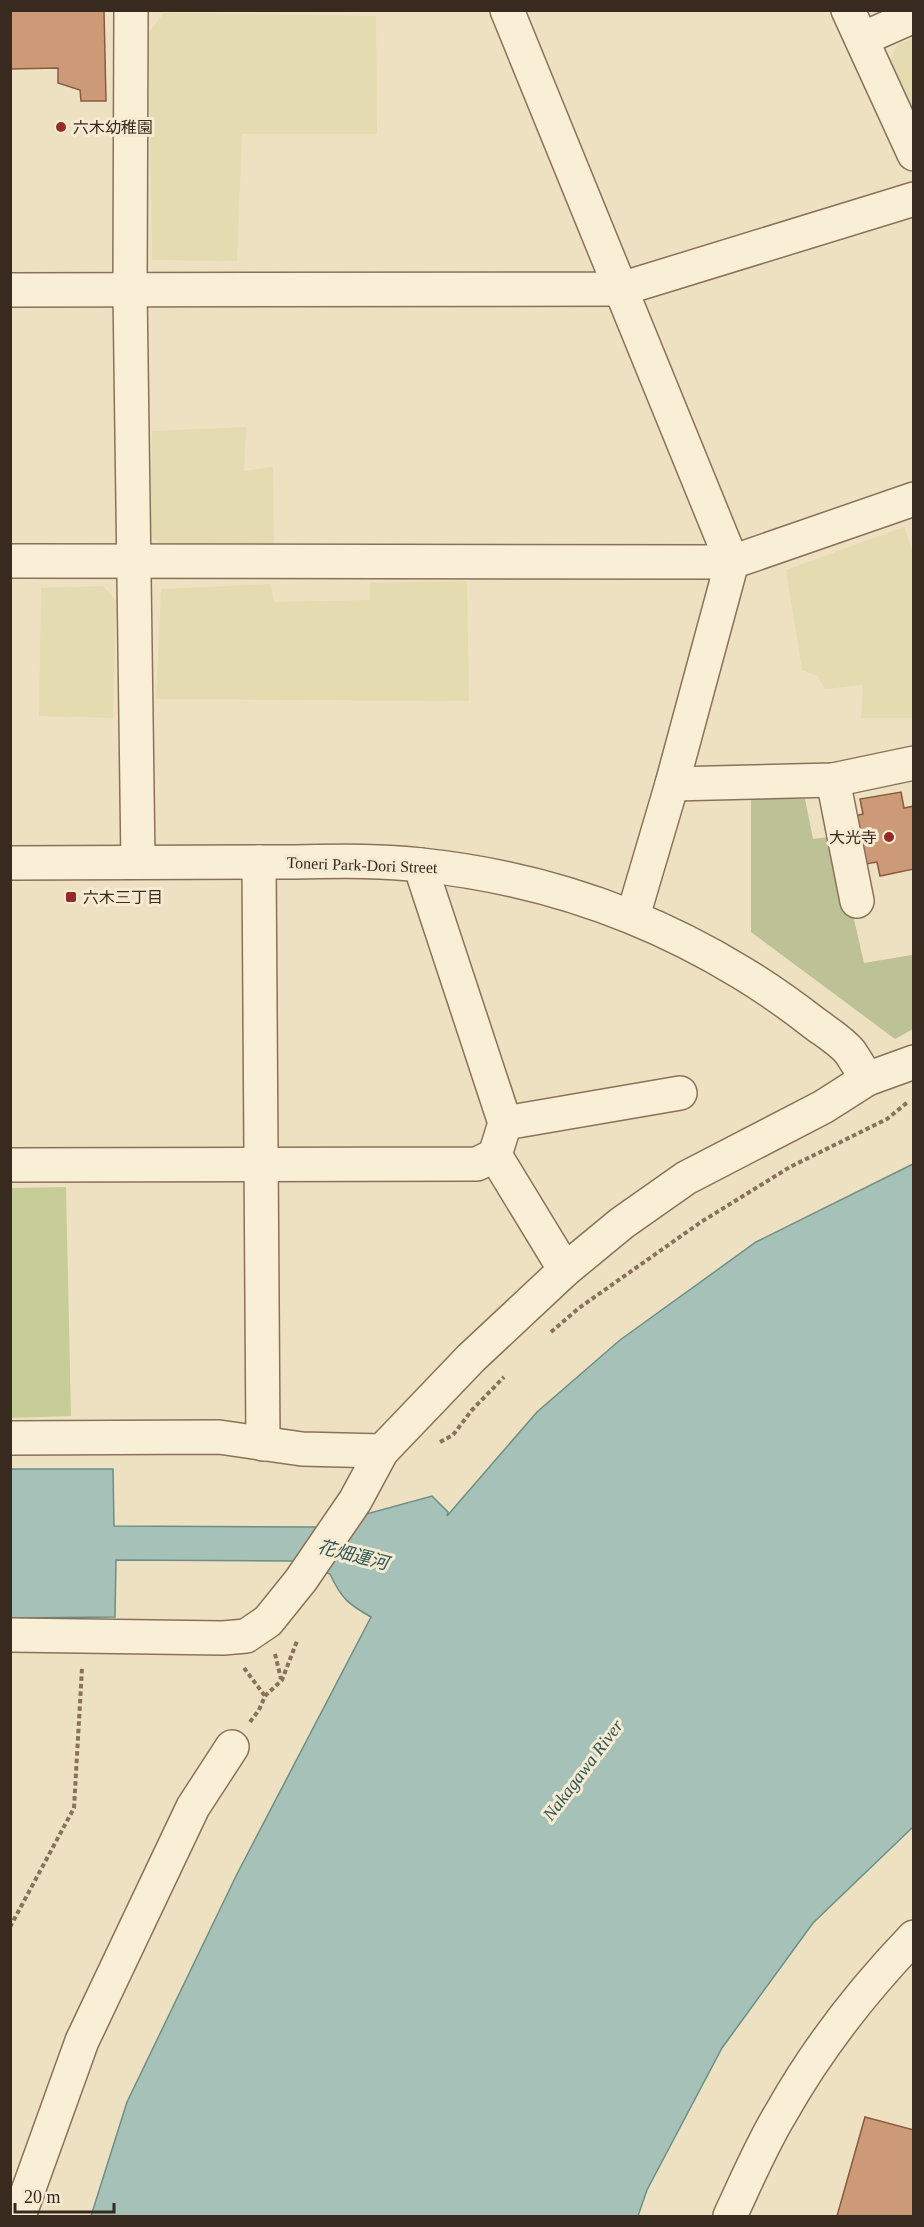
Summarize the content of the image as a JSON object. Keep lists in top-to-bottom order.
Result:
{
  "streets": {
    "street": ["Toneri Park-Dori Street"]
  },
  "water": ["花畑運河", "Nakagawa River"],
  "places": {
    "other": ["六木幼稚園", "大光寺"],
    "transit": ["六木三丁目"]
  },
  "scale_bar": "20 m"
}
